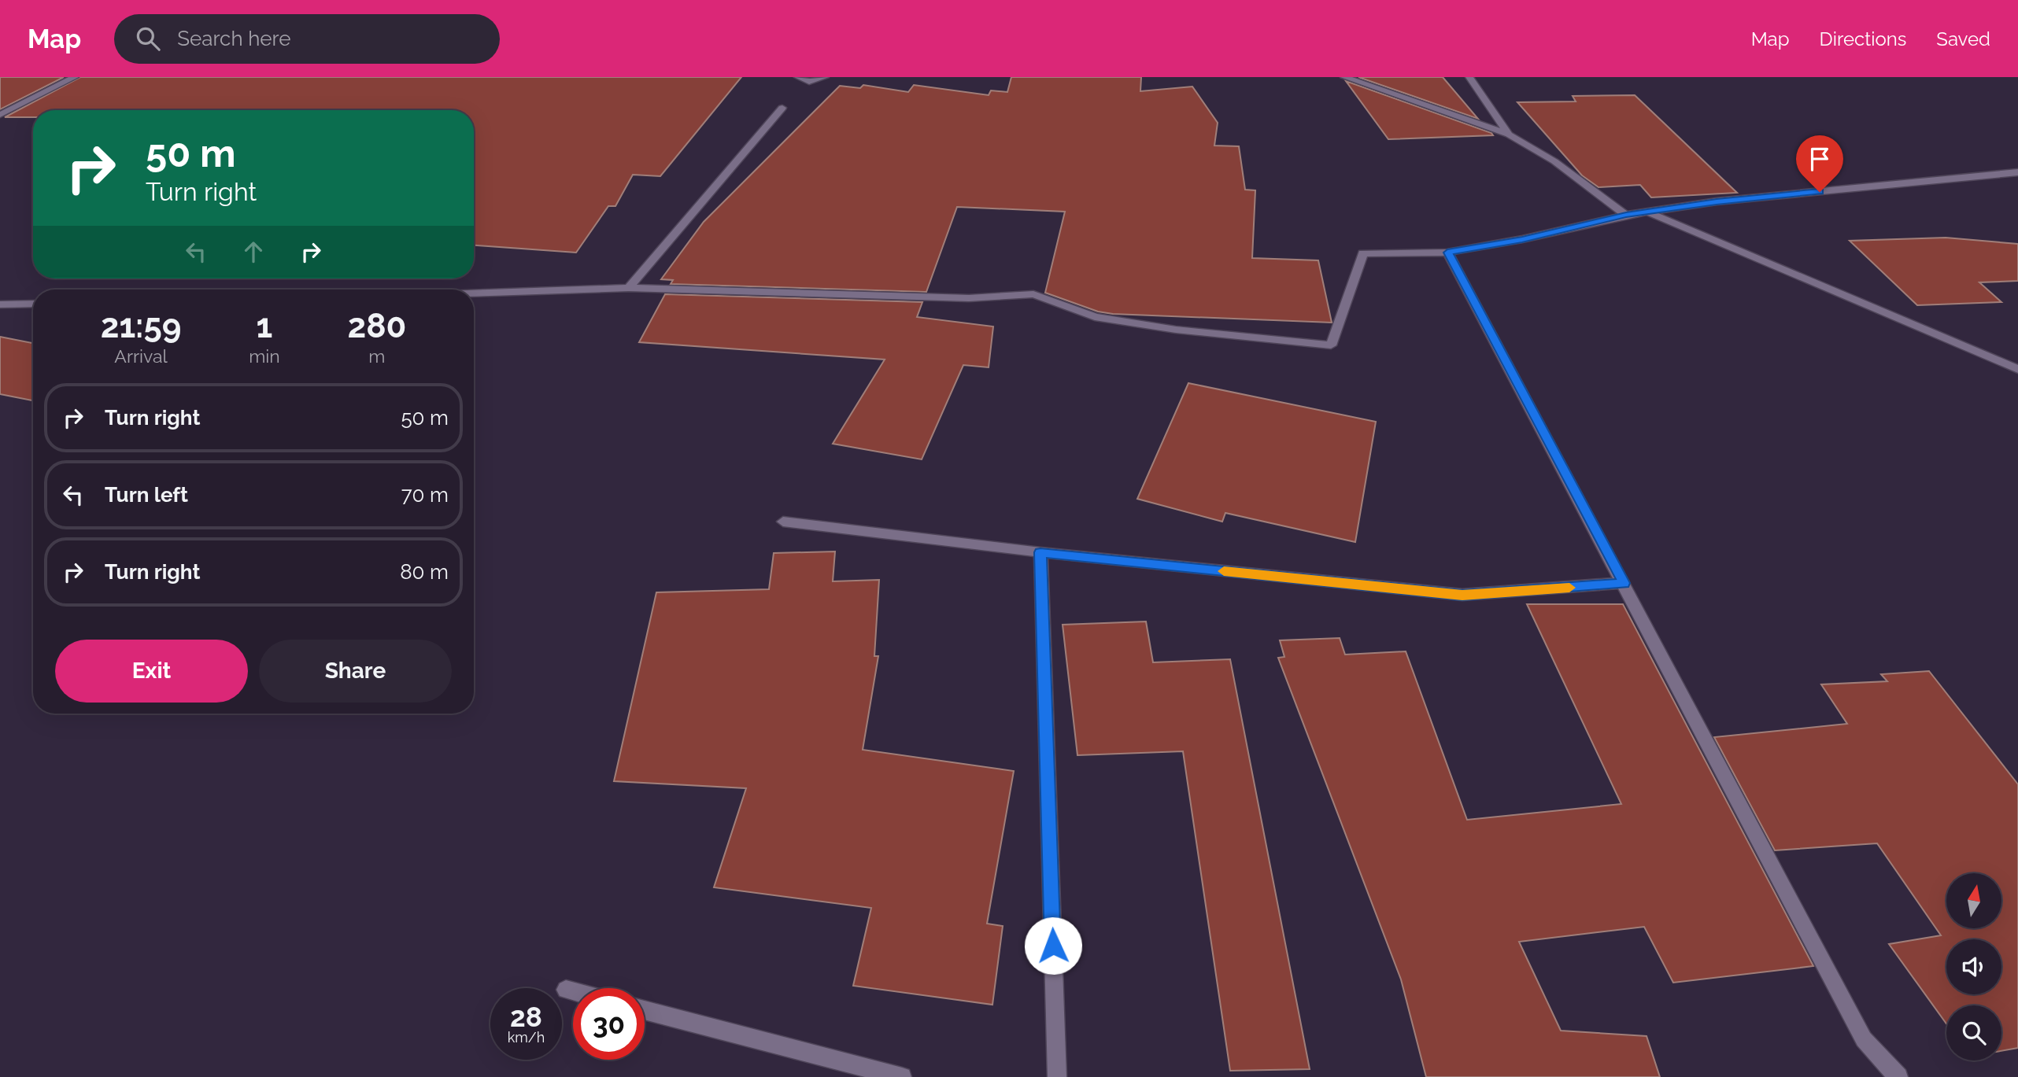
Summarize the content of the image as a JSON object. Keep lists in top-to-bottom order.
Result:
{
  "north": "top",
  "page": {
    "header": "Map",
    "search": "Search here",
    "nav": ["Map", "Directions", "Saved"],
    "turn": ["50 m", "Turn right"],
    "eta": [
      "21:59",
      "Arrival",
      "1",
      "min",
      "280",
      "m"
    ],
    "list": [
      {
        "name": "Turn right",
        "value": "50 m"
      },
      {
        "name": "Turn left",
        "value": "70 m"
      },
      {
        "name": "Turn right",
        "value": "80 m"
      }
    ],
    "buttons": ["Exit", "Share"],
    "speed": "28 km/h",
    "limit": "30"
  }
}
